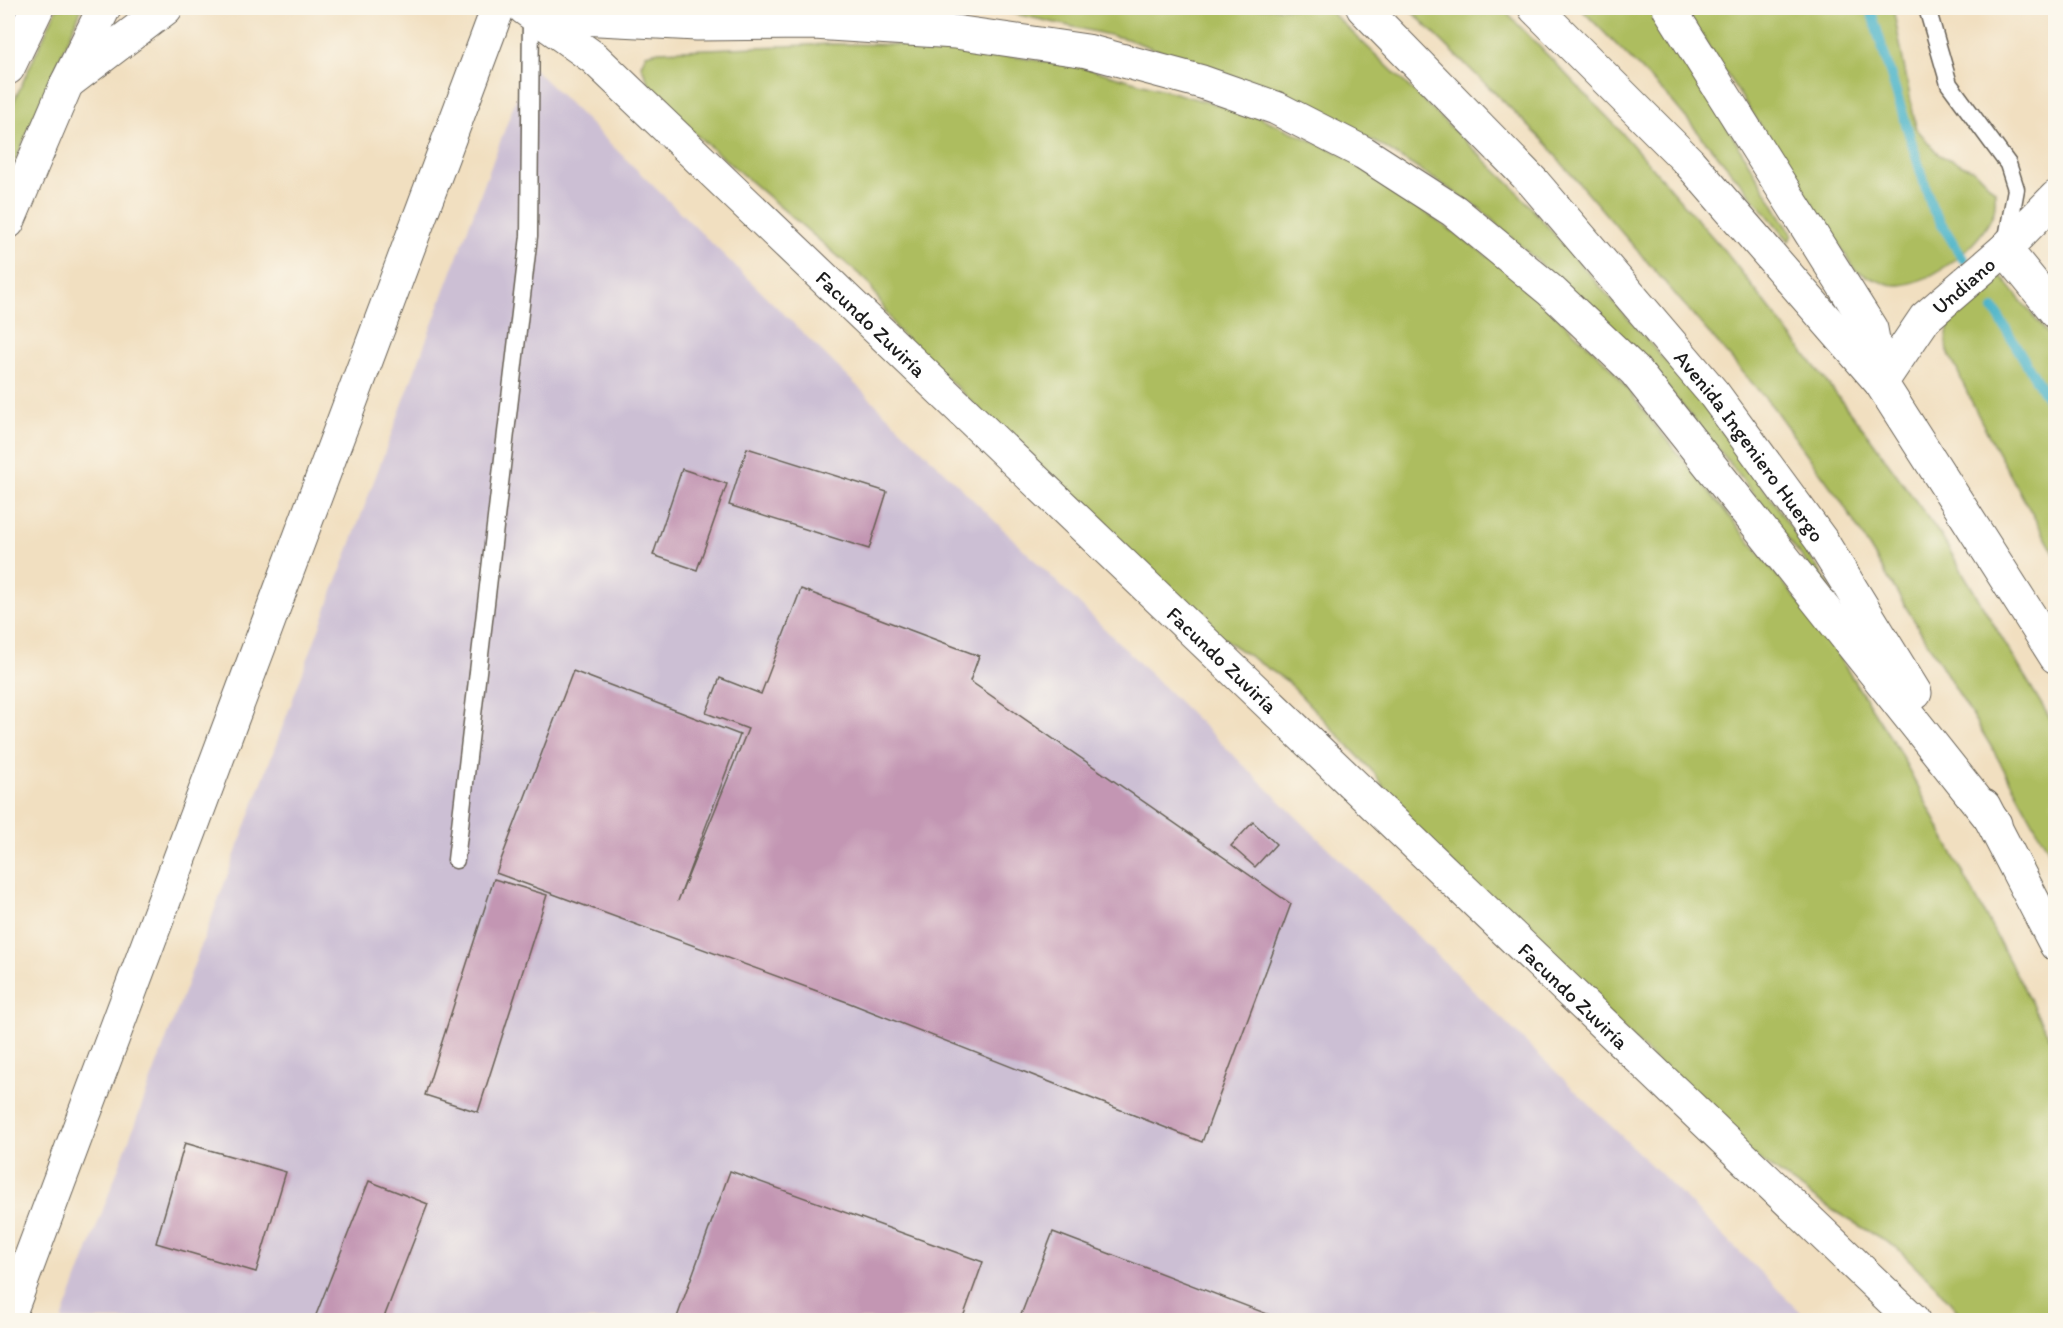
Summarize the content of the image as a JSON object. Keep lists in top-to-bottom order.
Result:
{
  "streets": {
    "main road": ["Undiano", "Facundo Zuviría", "Avenida Ingeniero Huergo"]
  }
}
